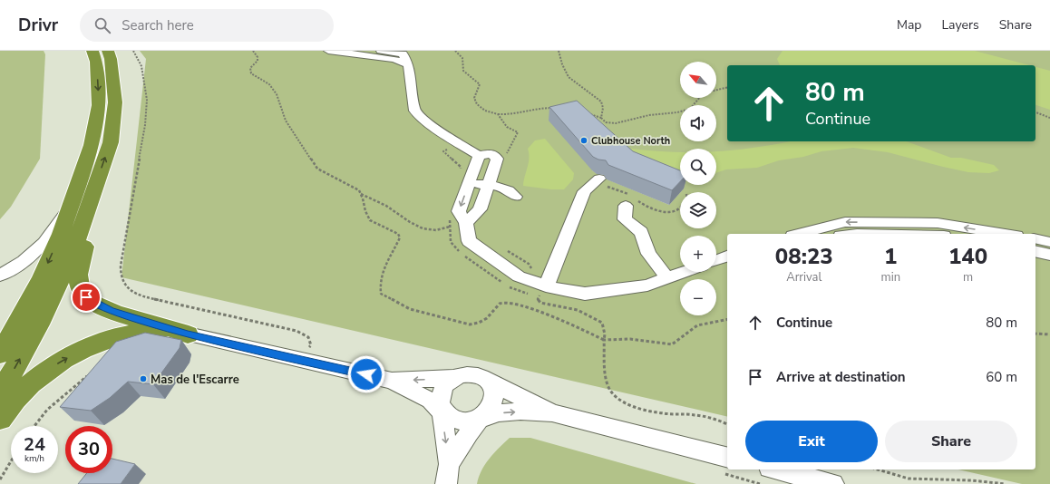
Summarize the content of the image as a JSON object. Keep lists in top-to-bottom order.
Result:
{
  "places": ["Clubhouse North", "Mas de l'Escarre"],
  "north": "top left",
  "page": {
    "header": "Drivr",
    "search": "Search here",
    "nav": ["Map", "Layers", "Share"],
    "map_buttons": ["+", "−"],
    "turn": ["80 m", "Continue"],
    "eta": [
      "08:23",
      "Arrival",
      "1",
      "min",
      "140",
      "m"
    ],
    "list": [
      {
        "name": "Continue",
        "value": "80 m"
      },
      {
        "name": "Arrive at destination",
        "value": "60 m"
      }
    ],
    "buttons": ["Exit", "Share"],
    "speed": "24 km/h",
    "limit": "30"
  }
}
